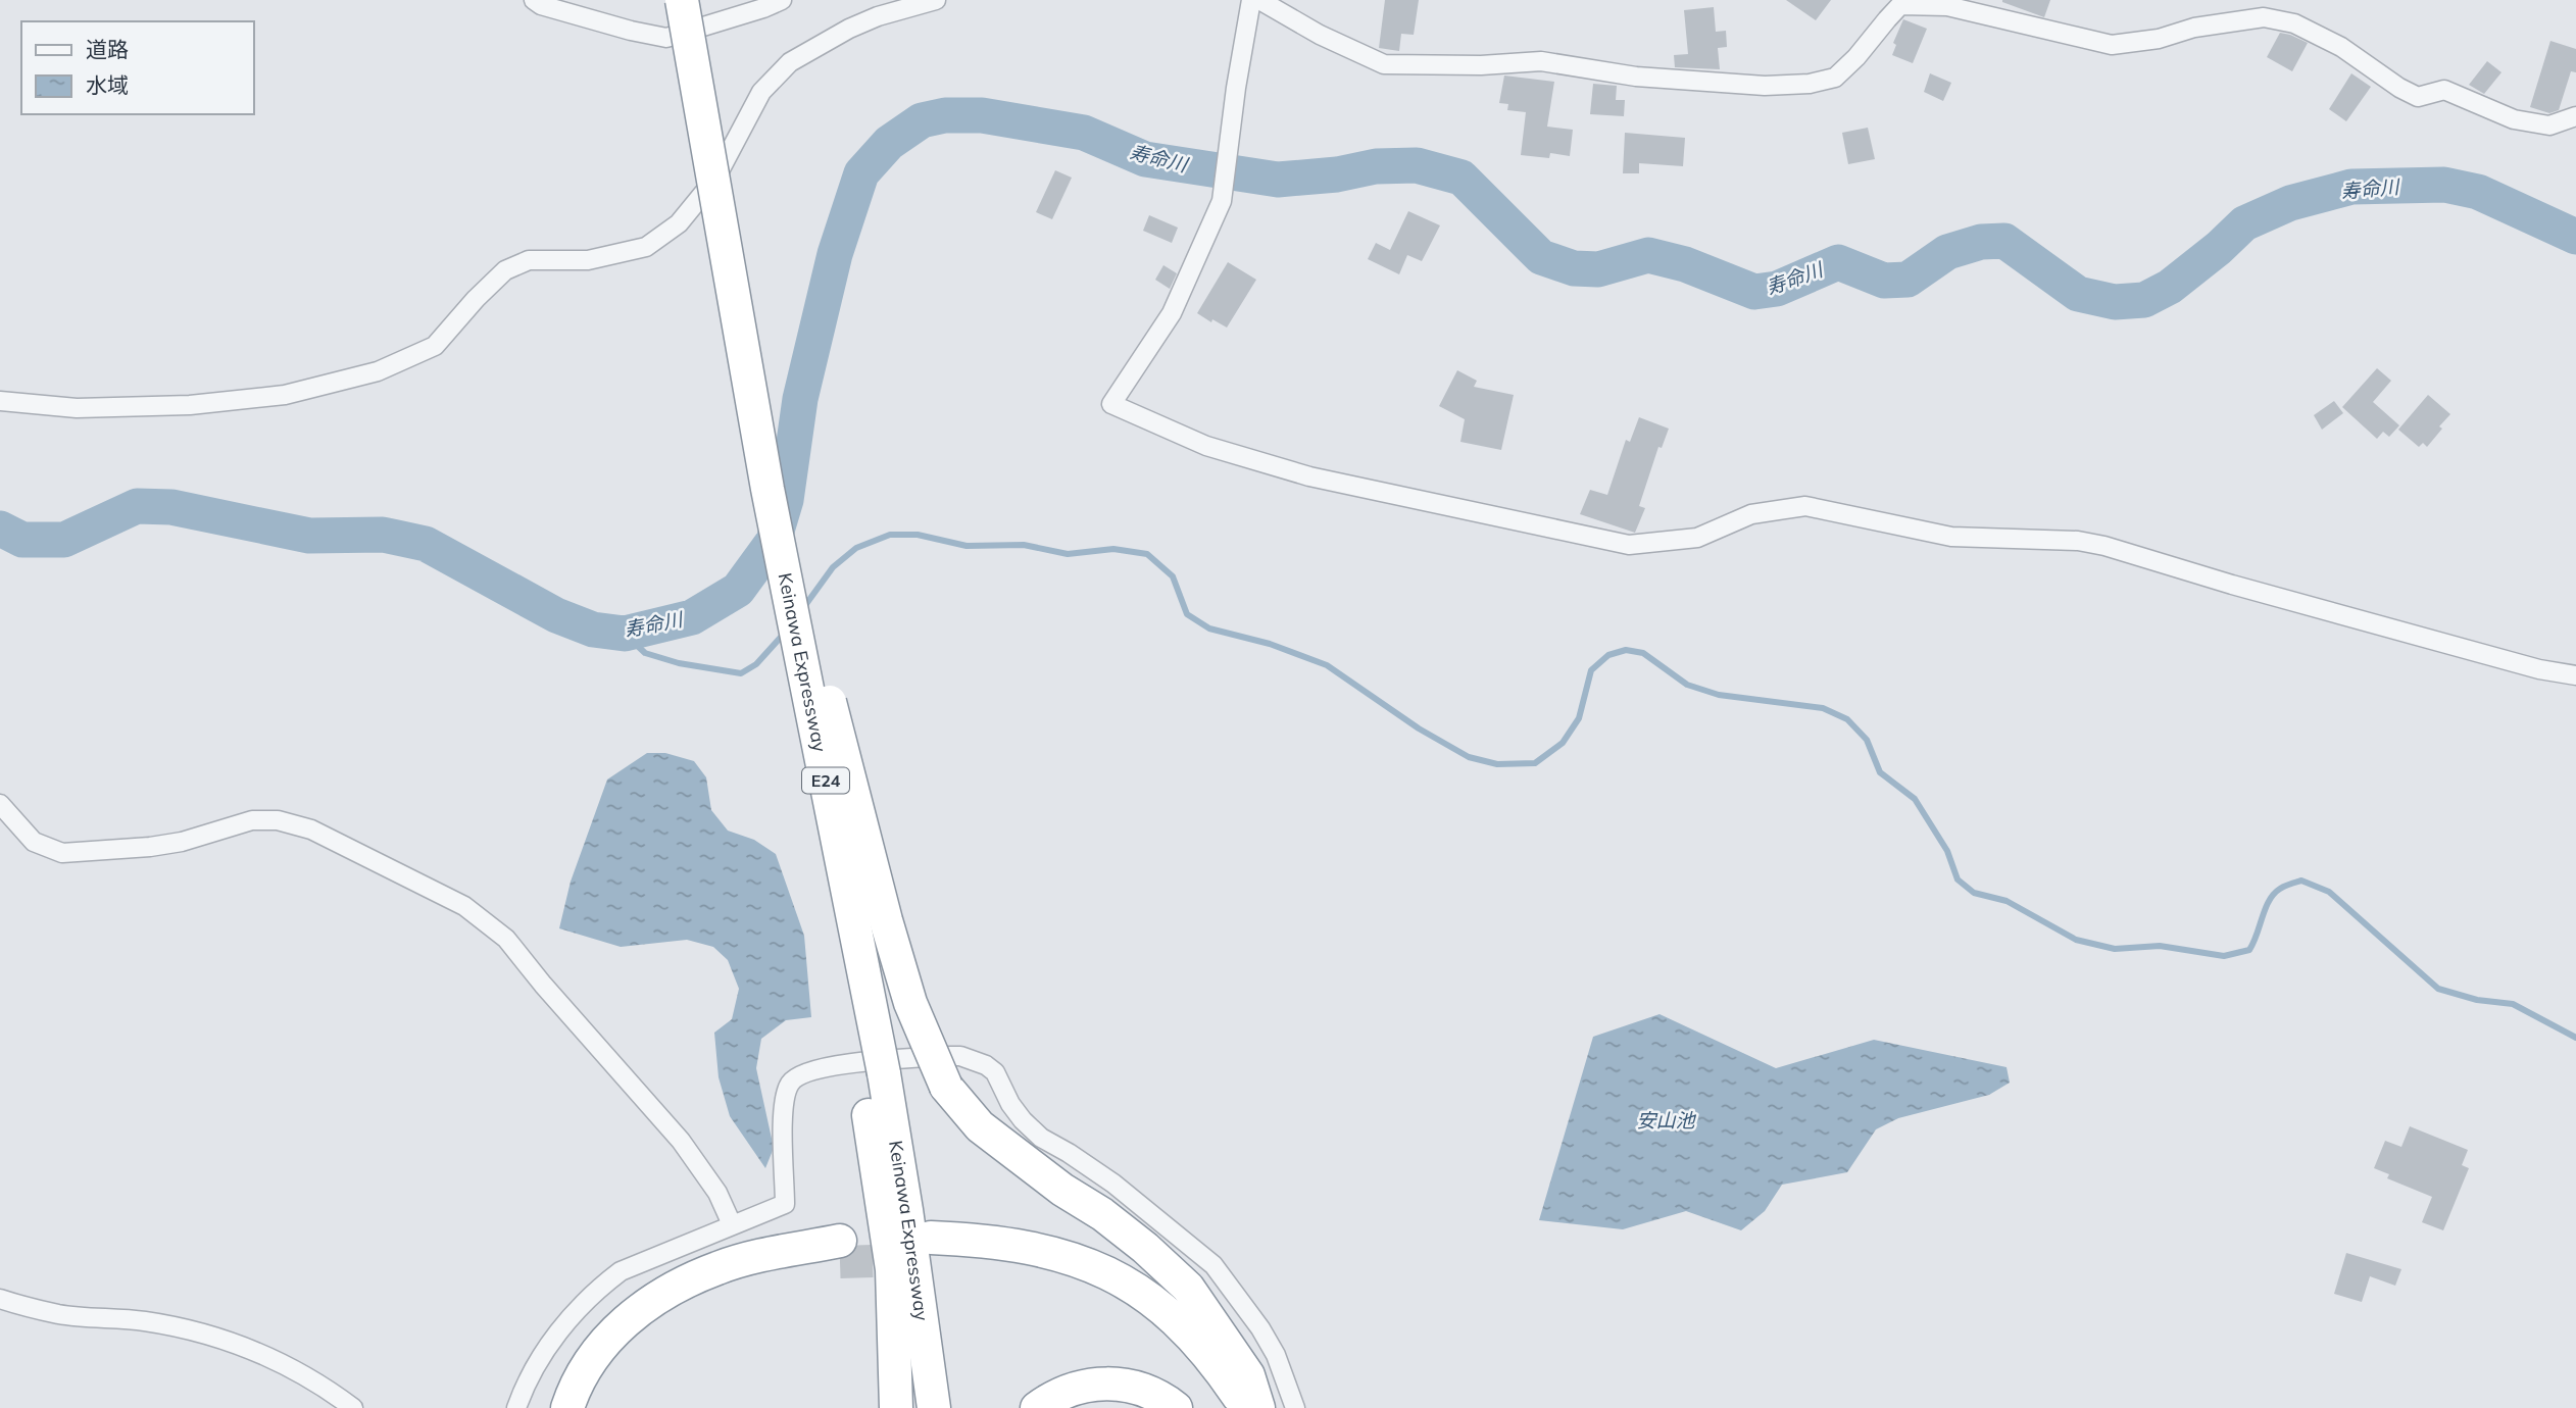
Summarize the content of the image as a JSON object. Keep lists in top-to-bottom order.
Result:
{
  "streets": {
    "highway": ["Keinawa Expressway", "E24"]
  },
  "water": ["寿命川", "安山池"],
  "legend": ["道路", "水域"]
}
